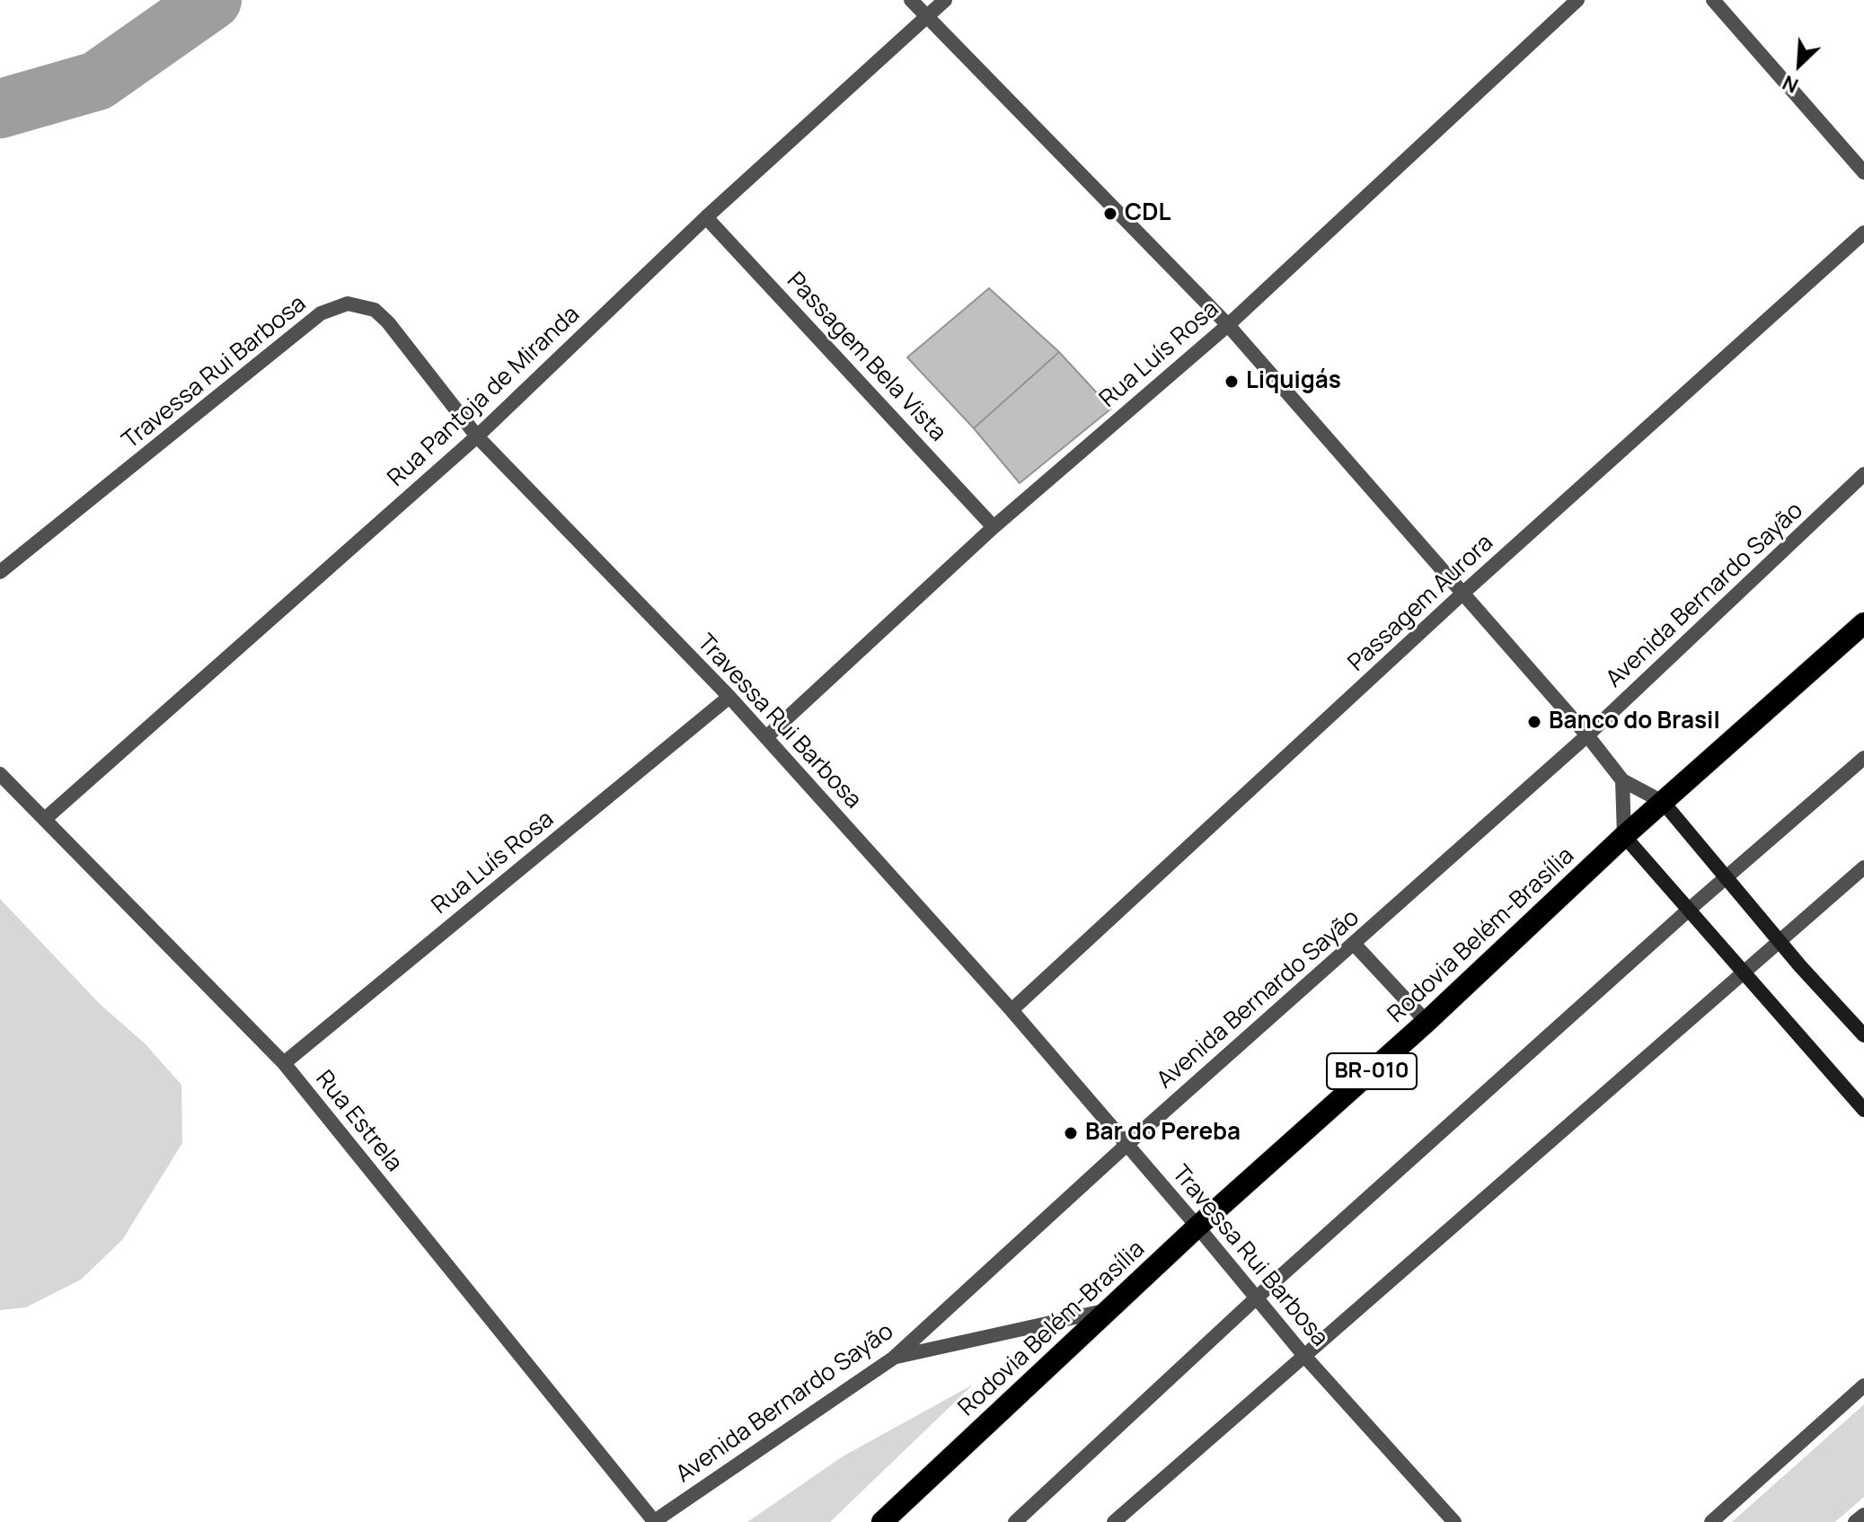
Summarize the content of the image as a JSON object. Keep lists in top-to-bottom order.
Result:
{
  "streets": {
    "highway": ["Rodovia Belém-Brasília", "BR-010"],
    "street": [
      "Rua Luís Rosa",
      "Passagem Bela Vista",
      "Travessa Rui Barbosa",
      "Rua Pantoja de Miranda",
      "Avenida Bernardo Sayão",
      "Passagem Aurora",
      "Rua Estrela"
    ]
  },
  "crossings": [
    ["Rua Luís Rosa", "Passagem Bela Vista"],
    ["Rua Luís Rosa", "Travessa Rui Barbosa"],
    ["Rua Luís Rosa", "Rua Estrela"],
    ["Passagem Bela Vista", "Rua Pantoja de Miranda"],
    ["Travessa Rui Barbosa", "Rua Pantoja de Miranda"],
    ["Travessa Rui Barbosa", "Avenida Bernardo Sayão"],
    ["Travessa Rui Barbosa", "Passagem Aurora"],
    ["Travessa Rui Barbosa", "Rodovia Belém-Brasília"],
    ["Rua Pantoja de Miranda", "Rua Estrela"],
    ["Avenida Bernardo Sayão", "Rua Estrela"]
  ],
  "places": [
    "CDL",
    "Liquigás",
    "Banco do Brasil",
    "Bar do Pereba"
  ],
  "north": "bottom left"
}
